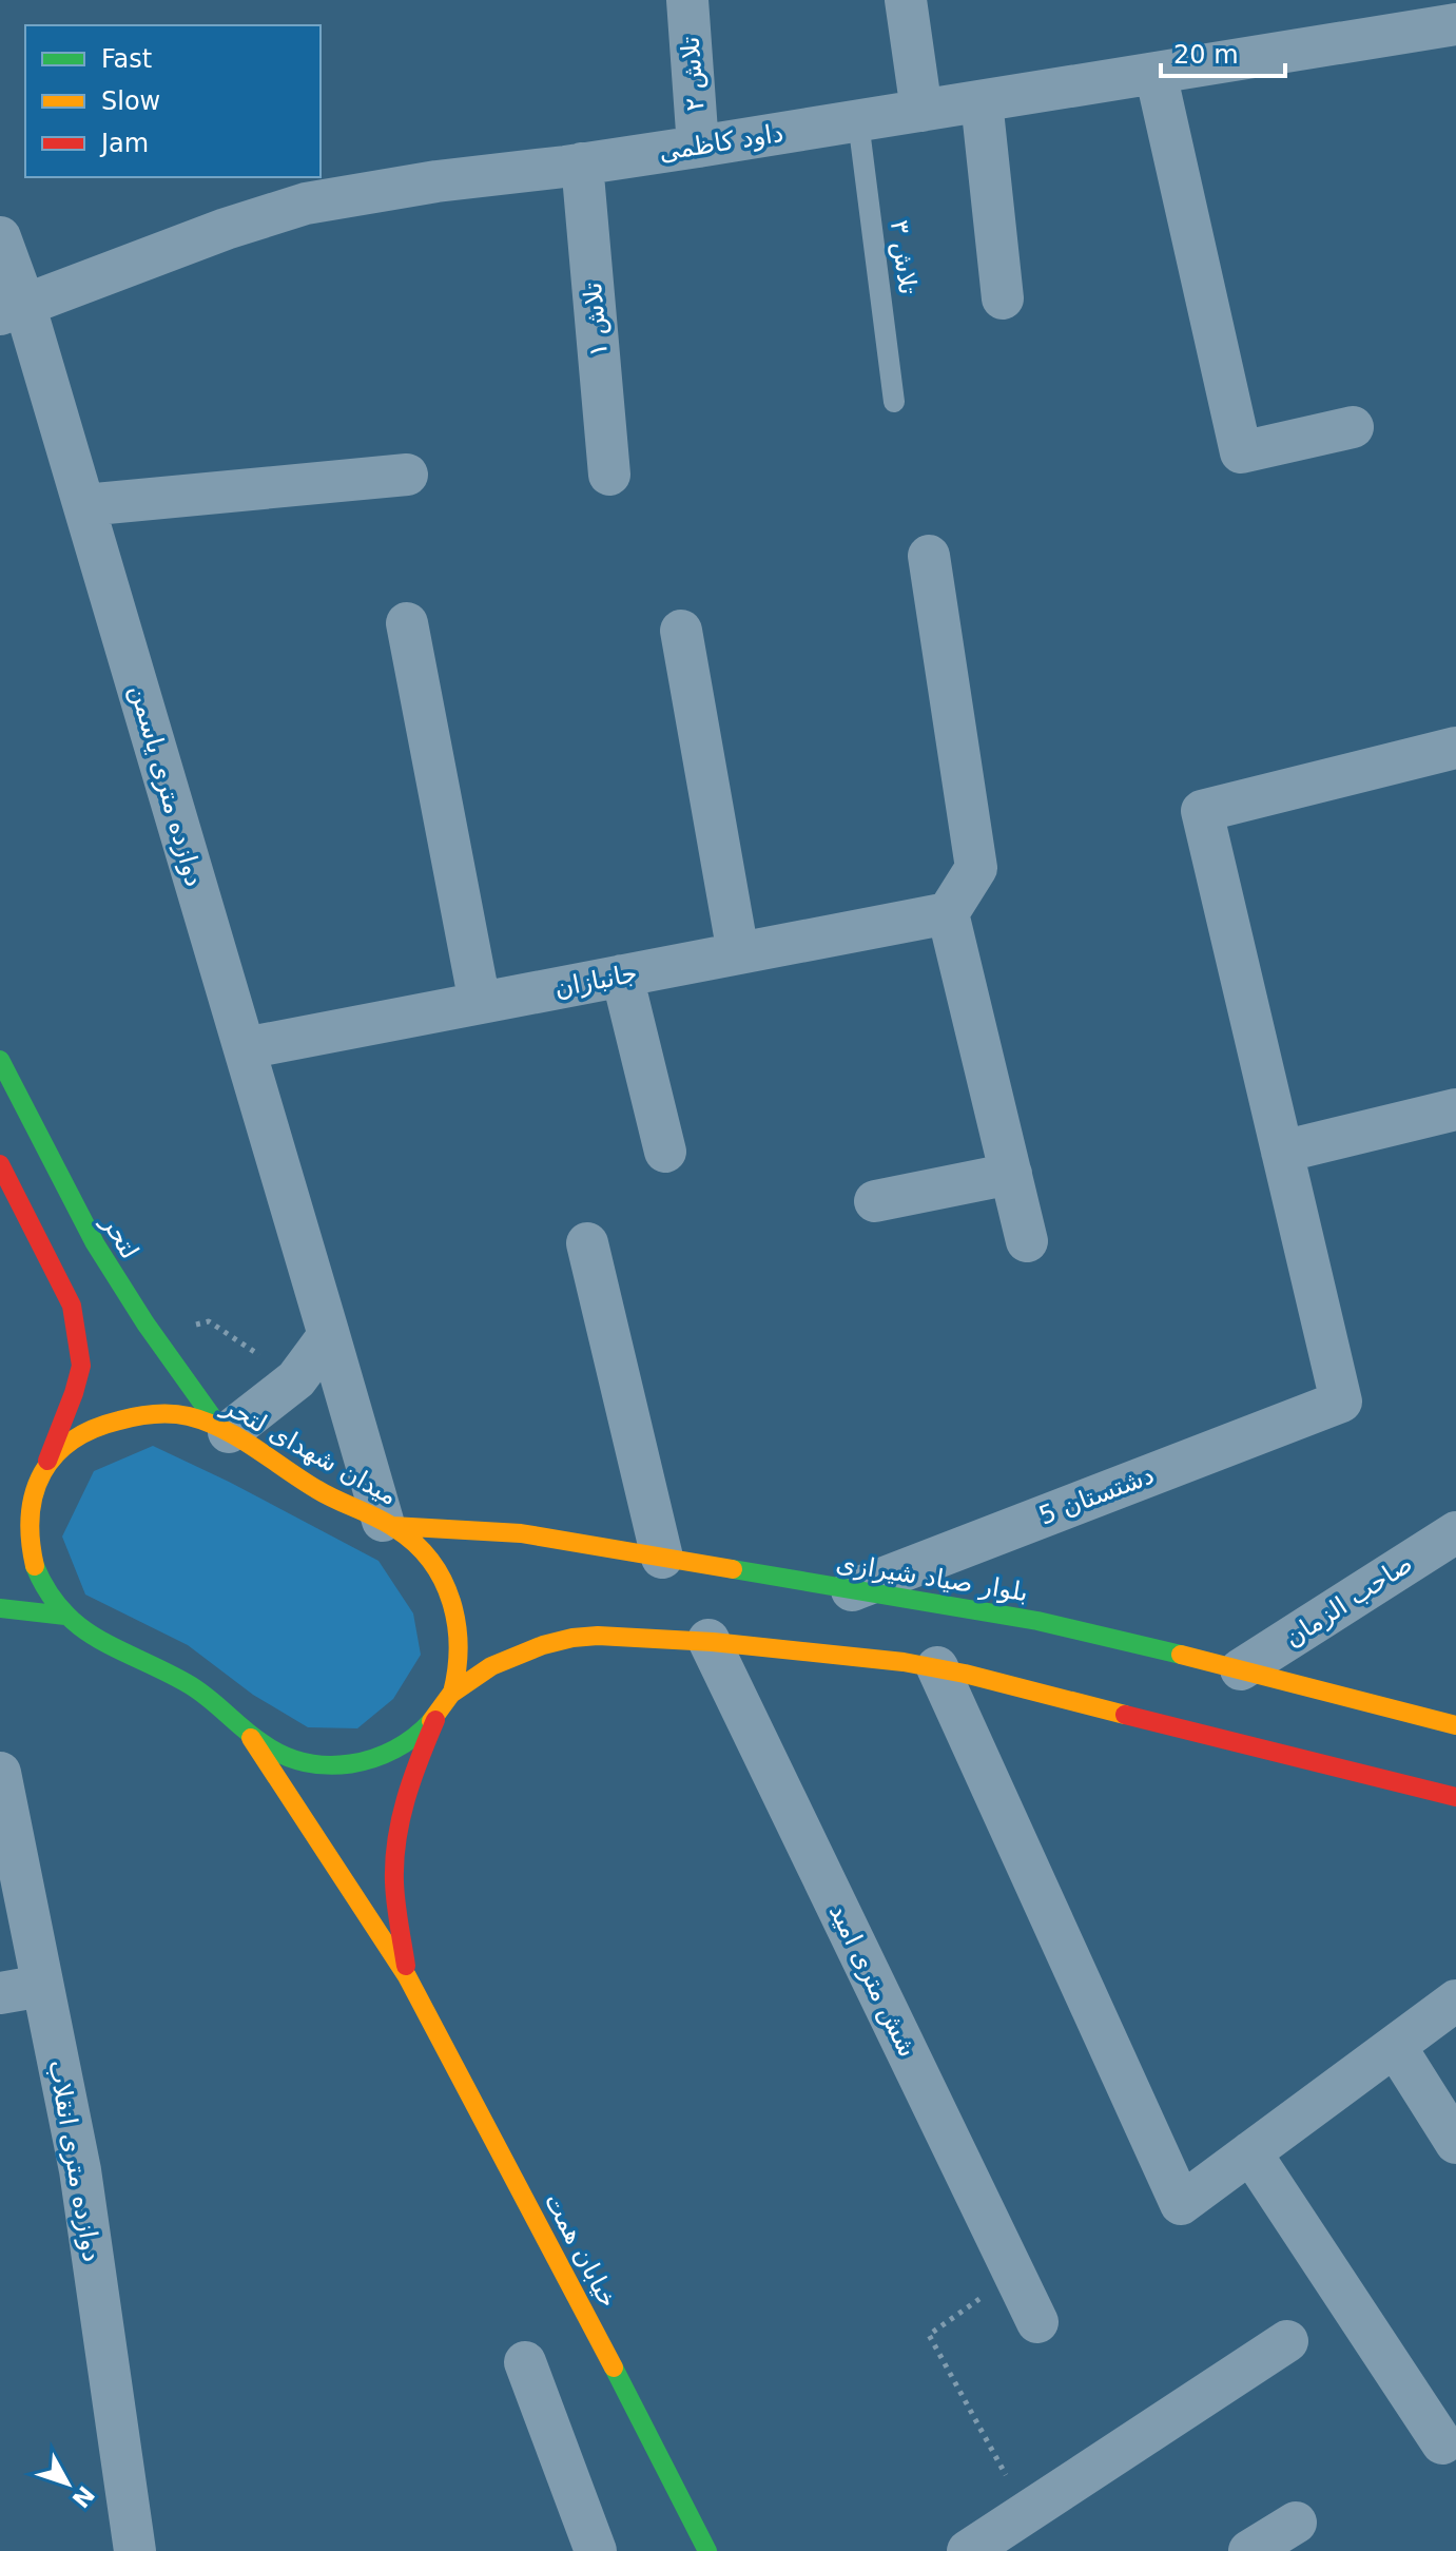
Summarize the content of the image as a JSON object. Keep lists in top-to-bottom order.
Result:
{
  "streets": {
    "main road": [
      "لتحر",
      "میدان شهدای لتحر",
      "بلوار صیاد شیرازی",
      "خیابان همت"
    ],
    "street": [
      "تلاش ۲",
      "داود کاظمی",
      "تلاش ۱",
      "دوازده متری یاسمن",
      "جانبازان",
      "دشتستان 5",
      "صاحب الزمان",
      "شش متری امید",
      "دوازده متری انقلاب"
    ],
    "lane": ["تلاش ۳"]
  },
  "crossings": [
    ["تلاش ۲", "داود کاظمی"],
    ["داود کاظمی", "تلاش ۳"],
    ["داود کاظمی", "تلاش ۱"],
    ["داود کاظمی", "دوازده متری یاسمن"],
    ["دوازده متری یاسمن", "جانبازان"],
    ["دوازده متری یاسمن", "میدان شهدای لتحر"],
    ["دوازده متری یاسمن", "بلوار صیاد شیرازی"],
    ["لتحر", "میدان شهدای لتحر"],
    ["میدان شهدای لتحر", "بلوار صیاد شیرازی"],
    ["میدان شهدای لتحر", "خیابان همت"],
    ["دشتستان 5", "بلوار صیاد شیرازی"],
    ["بلوار صیاد شیرازی", "صاحب الزمان"]
  ],
  "legend": ["Fast", "Slow", "Jam"],
  "scale_bar": "20 m",
  "north": "bottom right"
}
